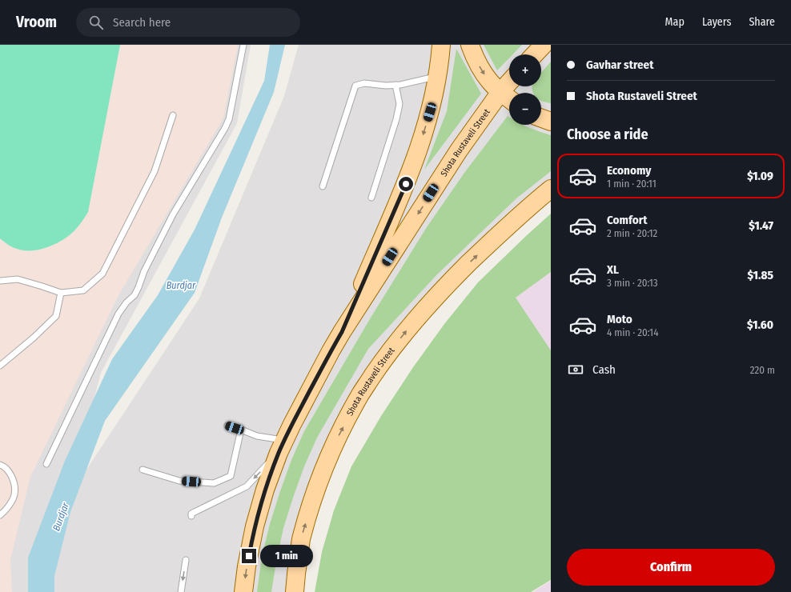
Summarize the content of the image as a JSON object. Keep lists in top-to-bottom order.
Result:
{
  "streets": {
    "main road": ["Shota Rustaveli Street"]
  },
  "water": ["Burdjar"],
  "page": {
    "header": "Vroom",
    "search": "Search here",
    "nav": ["Map", "Layers", "Share"],
    "banner": ["Gavhar street", "Shota Rustaveli Street"],
    "map_buttons": ["+", "−"],
    "heading": "Choose a ride",
    "list": [
      {
        "name": "Economy",
        "note": "1 min · 20:11",
        "value": "$1.09"
      },
      {
        "name": "Comfort",
        "note": "2 min · 20:12",
        "value": "$1.47"
      },
      {
        "name": "XL",
        "note": "3 min · 20:13",
        "value": "$1.85"
      },
      {
        "name": "Moto",
        "note": "4 min · 20:14",
        "value": "$1.60"
      }
    ],
    "pay": ["Cash", "220 m"],
    "buttons": "Confirm",
    "bubble": "1 min"
  }
}
